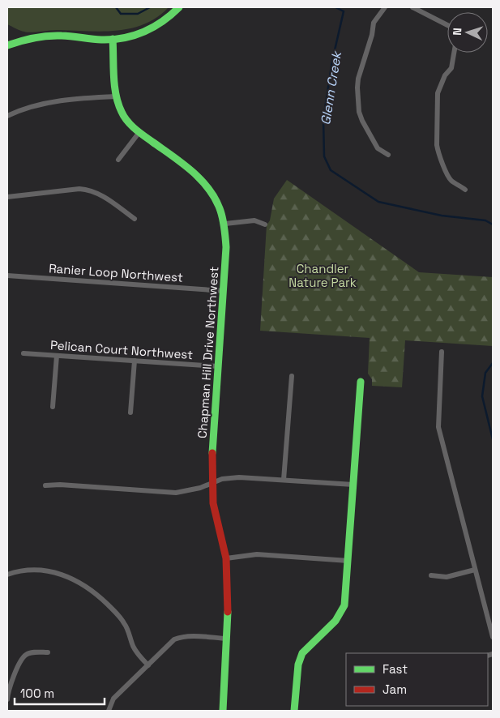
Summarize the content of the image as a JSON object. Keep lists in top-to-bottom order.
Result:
{
  "streets": {
    "street": ["Ranier Loop Northwest", "Pelican Court Northwest", "Chapman Hill Drive Northwest"]
  },
  "crossings": [
    ["Ranier Loop Northwest", "Chapman Hill Drive Northwest"],
    ["Pelican Court Northwest", "Chapman Hill Drive Northwest"]
  ],
  "water": ["Glenn Creek"],
  "parks": ["Chandler Nature Park"],
  "legend": ["Fast", "Jam"],
  "scale_bar": "100 m",
  "north": "left"
}
